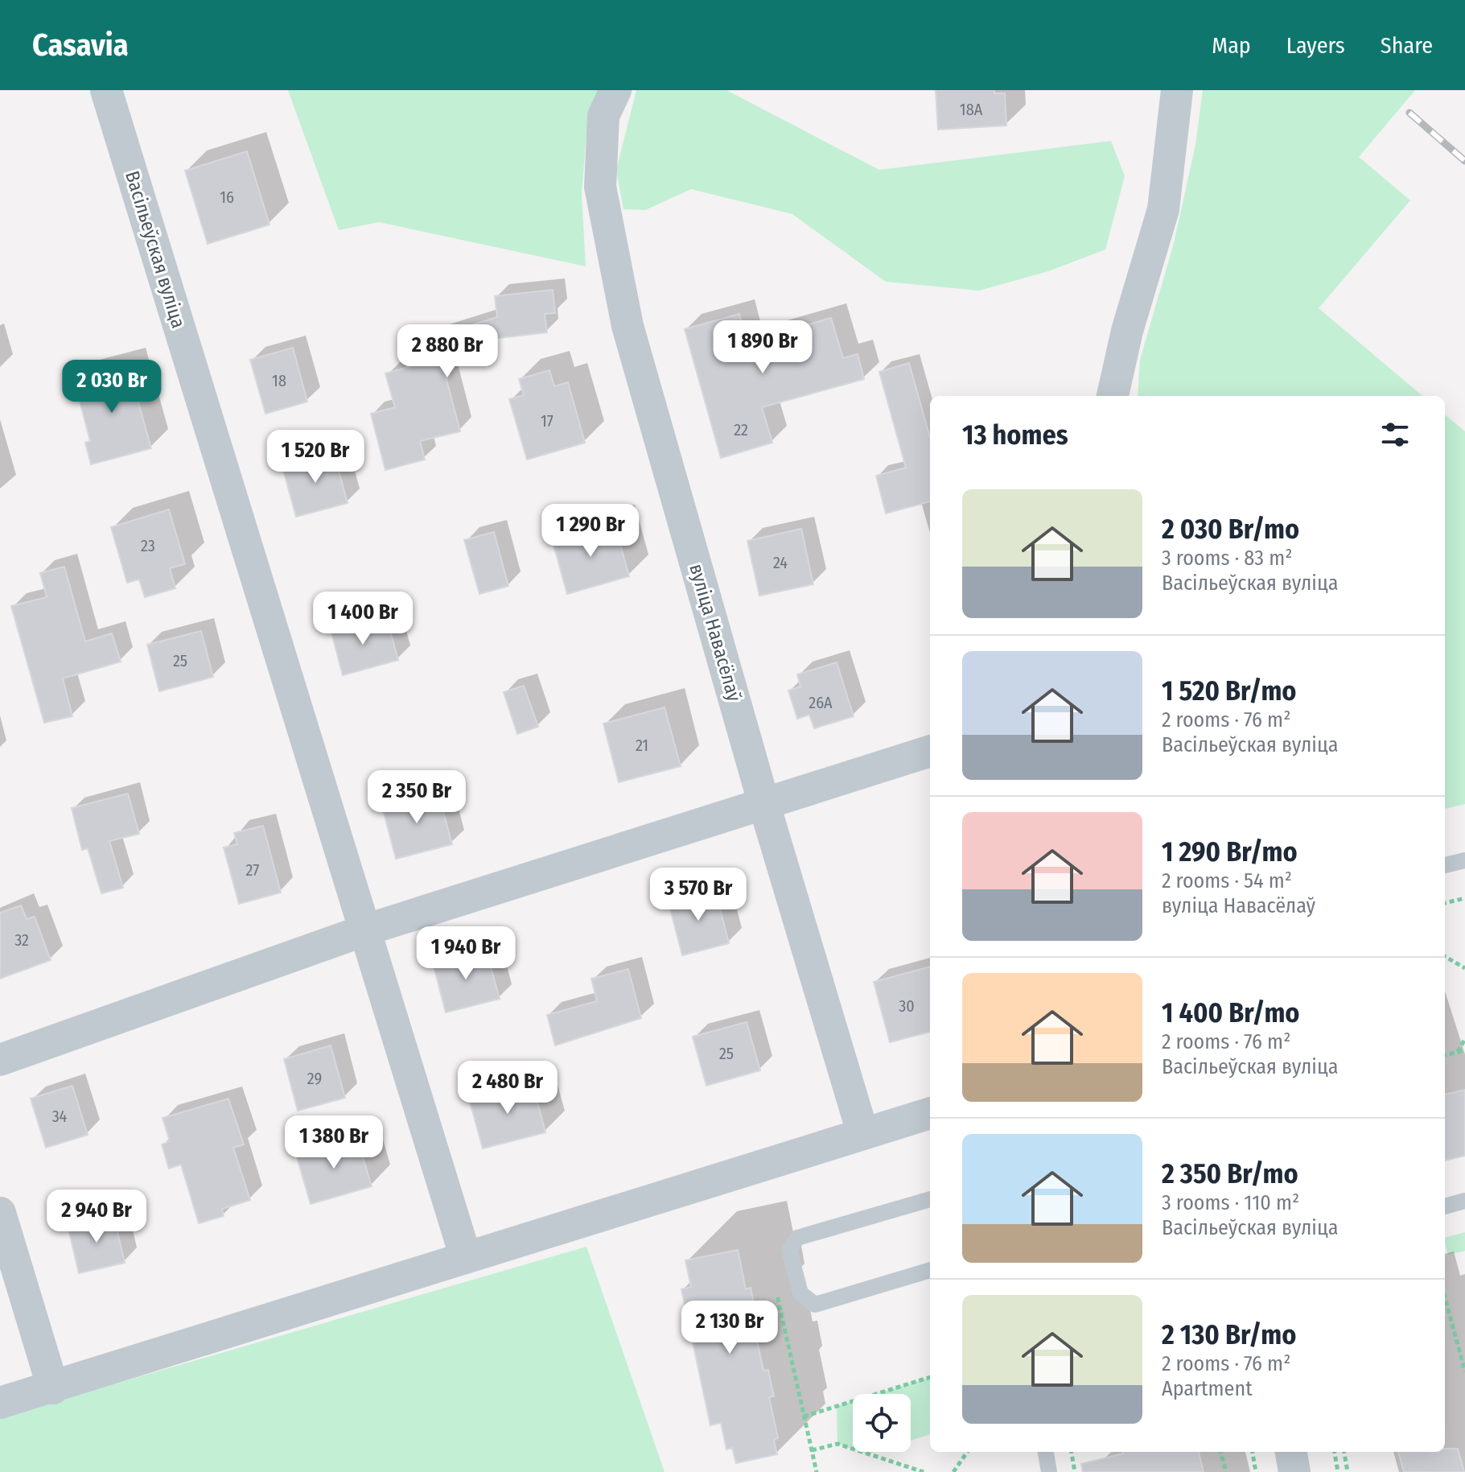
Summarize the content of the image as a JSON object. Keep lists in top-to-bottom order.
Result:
{
  "streets": {
    "street": ["Васільеўская вуліца", "вуліца Навасёлаў"]
  },
  "house_numbers": [
    "18А",
    "16",
    "18",
    "17",
    "22",
    "23",
    "24",
    "25",
    "26А",
    "21",
    "27",
    "32",
    "30",
    "25",
    "29",
    "34"
  ],
  "page": {
    "header": "Casavia",
    "nav": ["Map", "Layers", "Share"],
    "price": [
      "1 890 Br",
      "2 880 Br",
      "2 030 Br",
      "1 520 Br",
      "1 290 Br",
      "1 400 Br",
      "2 350 Br",
      "3 570 Br",
      "1 940 Br",
      "2 480 Br",
      "1 380 Br",
      "2 940 Br",
      "2 130 Br"
    ],
    "heading": "13 homes",
    "list": [
      {
        "name": "2 030 Br/mo",
        "note": "3 rooms · 83 m² · Васільеўская вуліца"
      },
      {
        "name": "1 520 Br/mo",
        "note": "2 rooms · 76 m² · Васільеўская вуліца"
      },
      {
        "name": "1 290 Br/mo",
        "note": "2 rooms · 54 m² · вуліца Навасёлаў"
      },
      {
        "name": "1 400 Br/mo",
        "note": "2 rooms · 76 m² · Васільеўская вуліца"
      },
      {
        "name": "2 350 Br/mo",
        "note": "3 rooms · 110 m² · Васільеўская вуліца"
      },
      {
        "name": "2 130 Br/mo",
        "note": "2 rooms · 76 m² · Apartment"
      }
    ]
  }
}
